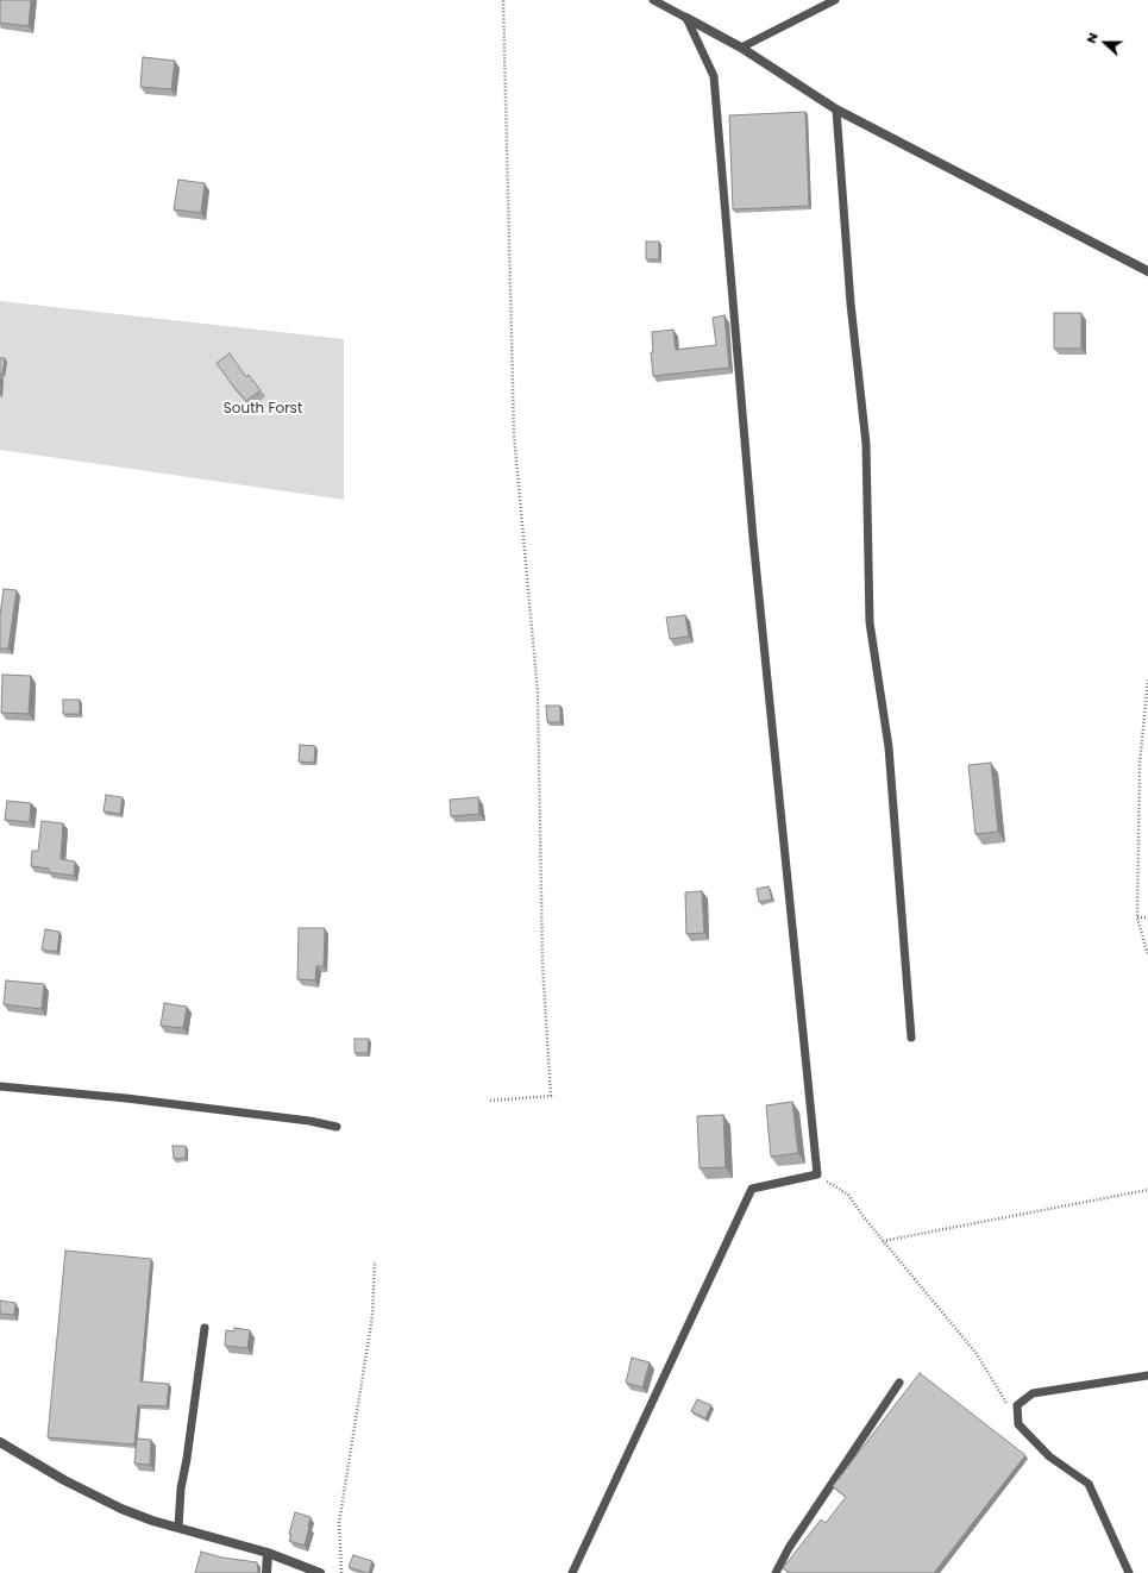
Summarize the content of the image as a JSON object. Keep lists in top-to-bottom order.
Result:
{
  "parks": ["South Forst"],
  "north": "left"
}
